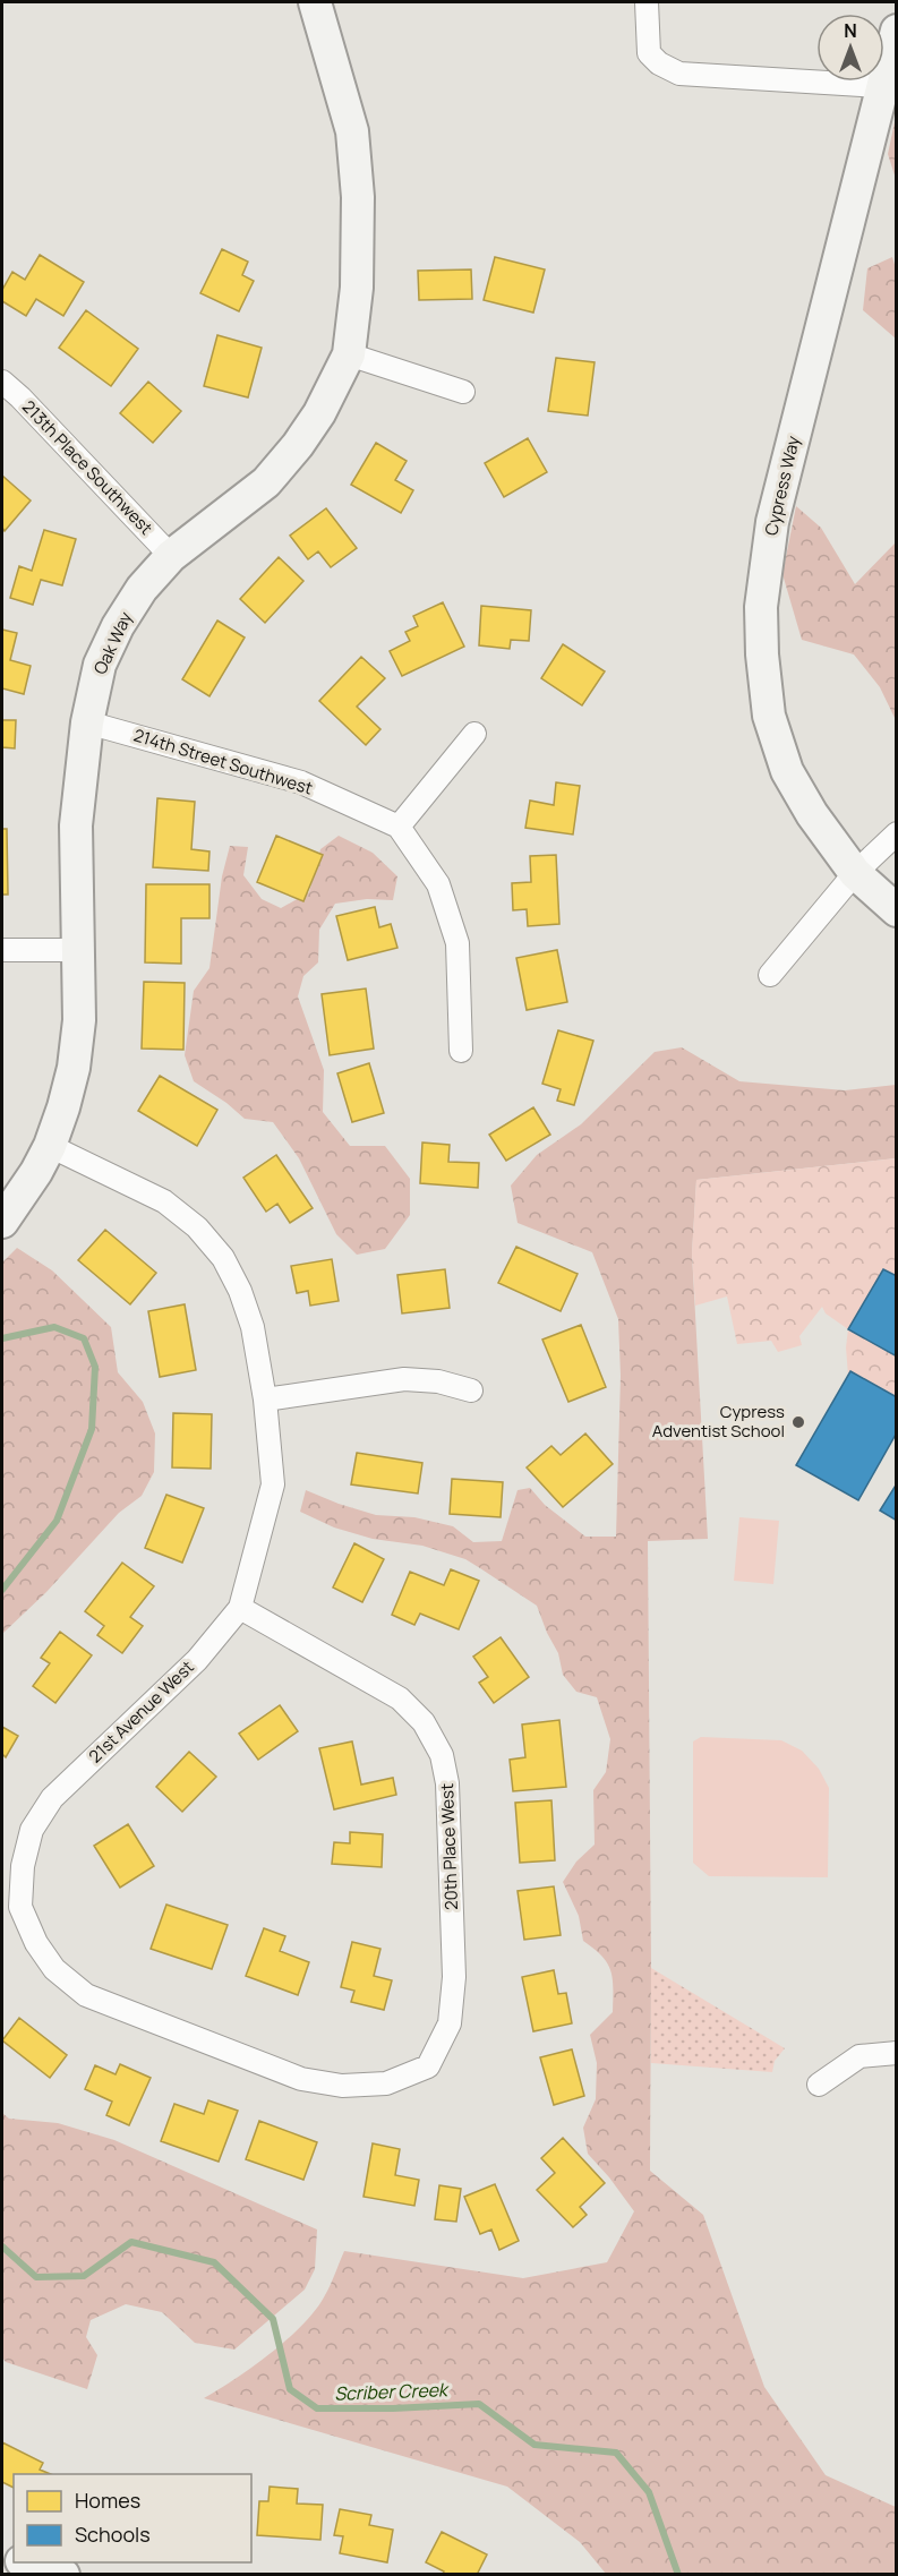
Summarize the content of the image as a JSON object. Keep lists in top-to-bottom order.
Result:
{
  "streets": {
    "street": [
      "213th Place Southwest",
      "Cypress Way",
      "Oak Way",
      "214th Street Southwest",
      "21st Avenue West",
      "20th Place West"
    ]
  },
  "crossings": [
    ["213th Place Southwest", "Oak Way"],
    ["Oak Way", "214th Street Southwest"],
    ["Oak Way", "21st Avenue West"],
    ["21st Avenue West", "20th Place West"]
  ],
  "water": ["Scriber Creek"],
  "places": ["Cypress Adventist School"],
  "legend": ["Homes", "Schools"],
  "north": "top"
}
